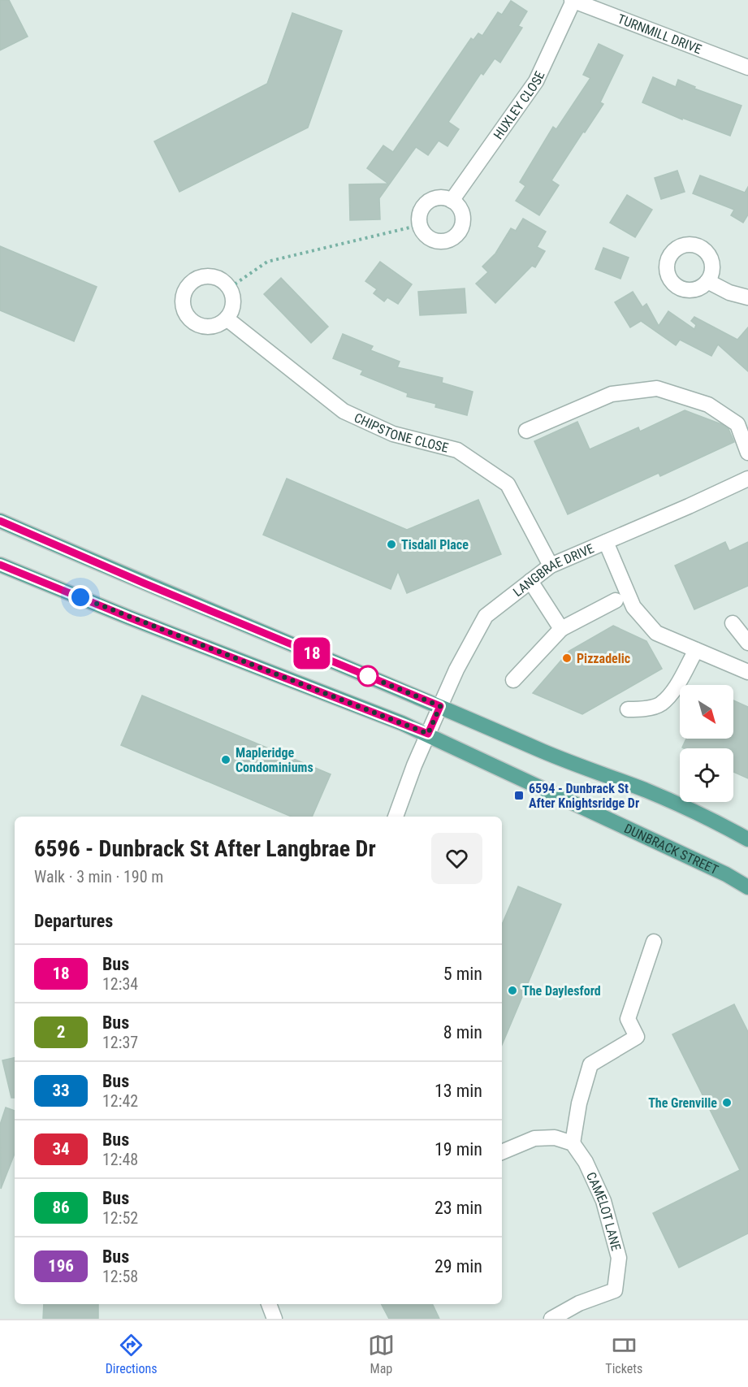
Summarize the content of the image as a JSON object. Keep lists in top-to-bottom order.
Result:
{
  "streets": {
    "main road": ["DUNBRACK STREET"],
    "street": [
      "TURNMILL DRIVE",
      "HUXLEY CLOSE",
      "CHIPSTONE CLOSE",
      "LANGBRAE DRIVE",
      "CAMELOT LANE"
    ]
  },
  "crossings": [
    ["TURNMILL DRIVE", "HUXLEY CLOSE"],
    ["CHIPSTONE CLOSE", "LANGBRAE DRIVE"],
    ["LANGBRAE DRIVE", "DUNBRACK STREET"]
  ],
  "places": {
    "other": [
      "Tisdall Place",
      "Pizzadelic",
      "Mapleridge Condominiums",
      "The Daylesford",
      "The Grenville"
    ],
    "transit": ["6594 - Dunbrack St After Knightsridge Dr"]
  },
  "lines": ["bus line 18"],
  "north": "bottom right",
  "page": {
    "on_map": "18",
    "heading": [
      ["6596 - Dunbrack St After Langbrae Dr", "Walk · 3 min · 190 m"],
      "Departures"
    ],
    "list": [
      {
        "mark": "18",
        "name": "Bus",
        "note": "12:34",
        "value": "5 min"
      },
      {
        "mark": "2",
        "name": "Bus",
        "note": "12:37",
        "value": "8 min"
      },
      {
        "mark": "33",
        "name": "Bus",
        "note": "12:42",
        "value": "13 min"
      },
      {
        "mark": "34",
        "name": "Bus",
        "note": "12:48",
        "value": "19 min"
      },
      {
        "mark": "86",
        "name": "Bus",
        "note": "12:52",
        "value": "23 min"
      },
      {
        "mark": "196",
        "name": "Bus",
        "note": "12:58",
        "value": "29 min"
      }
    ],
    "tabs": ["Directions", "Map", "Tickets"]
  }
}
